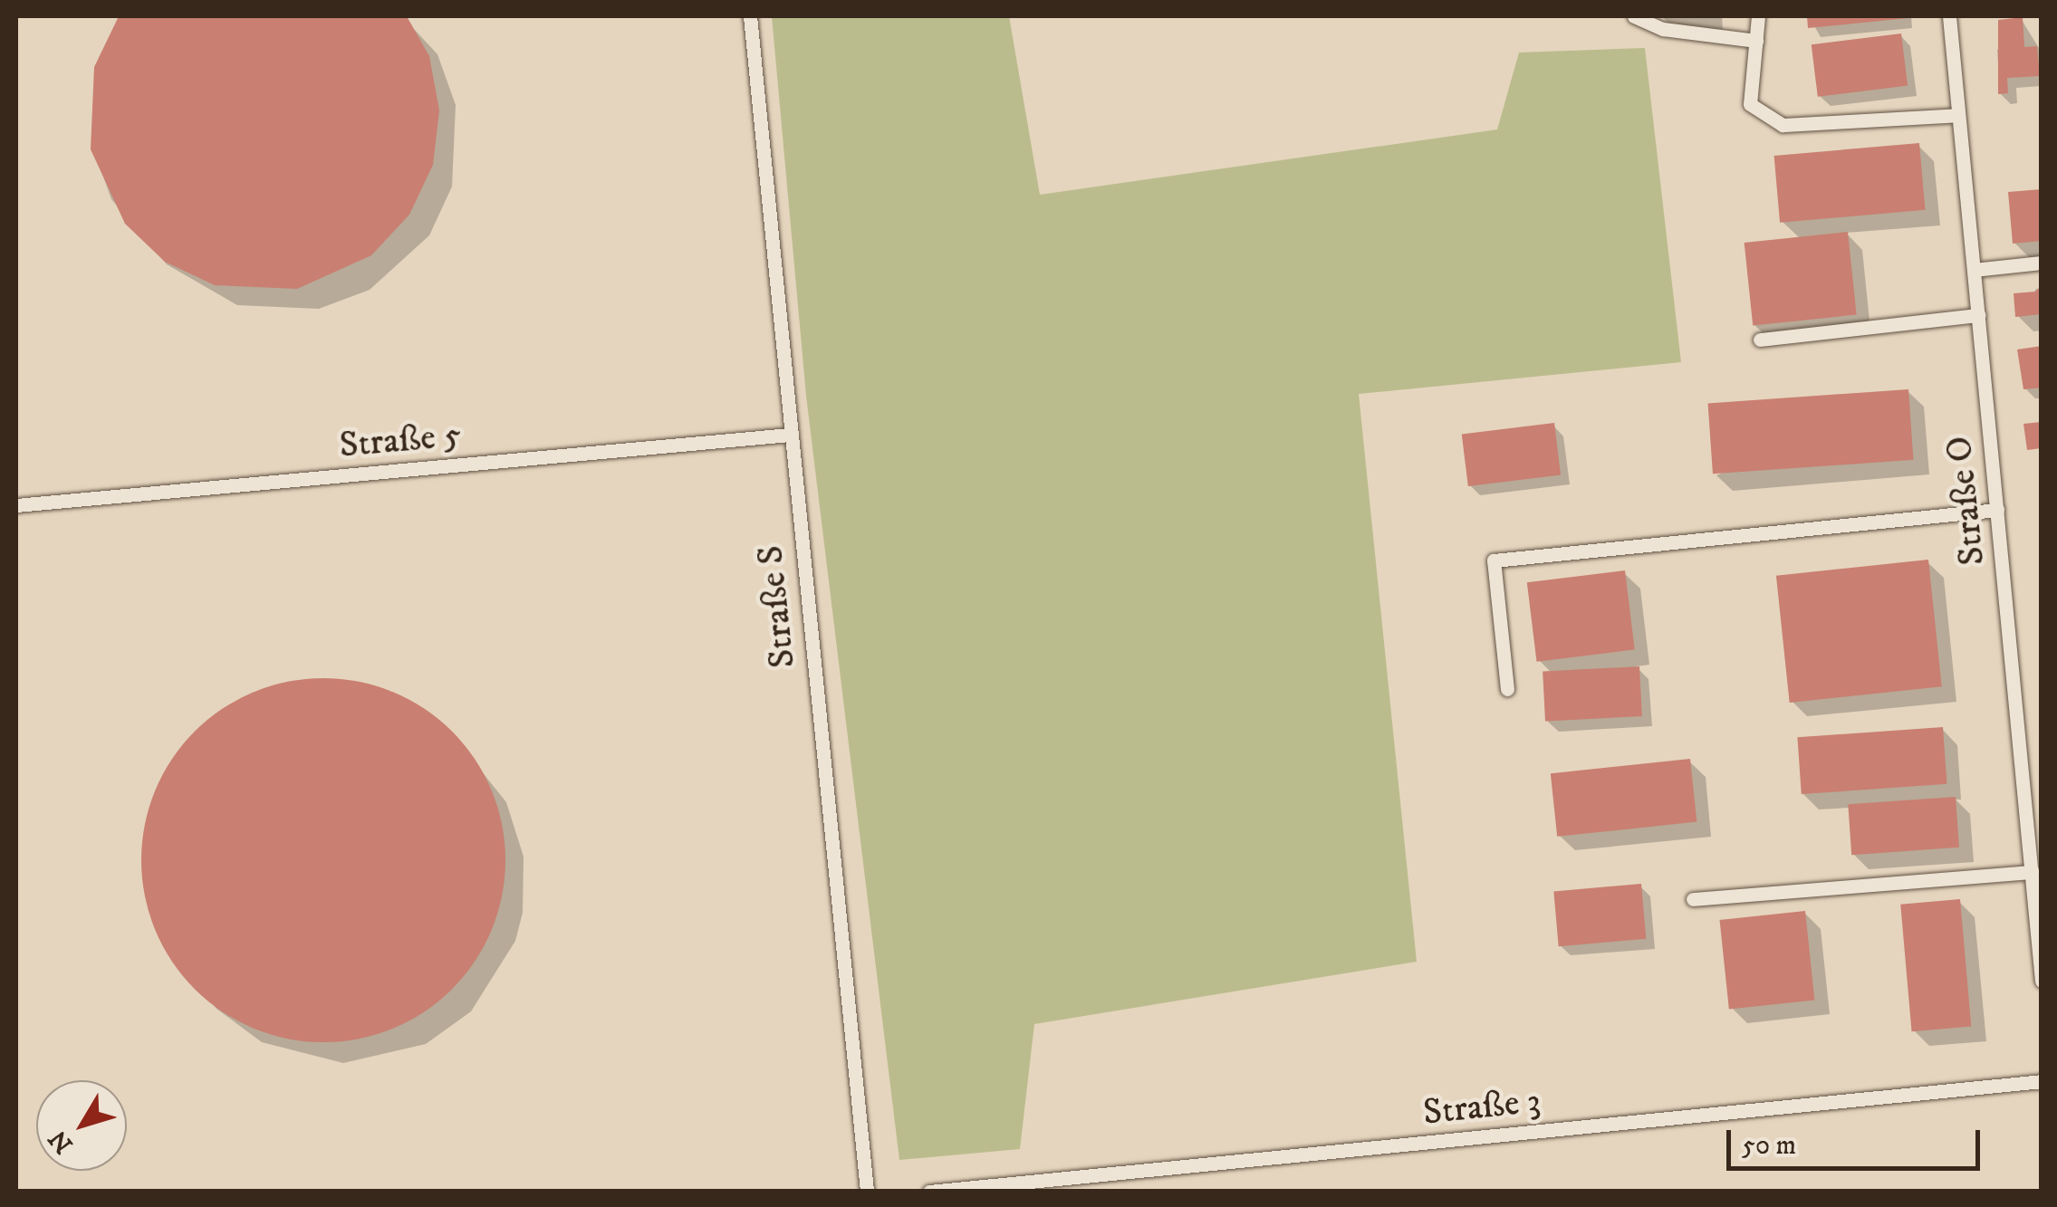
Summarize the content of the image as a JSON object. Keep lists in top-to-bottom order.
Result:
{
  "streets": {
    "lane": [
      "Straße 5",
      "Straße O",
      "Straße S",
      "Straße 3"
    ]
  },
  "crossings": [
    ["Straße 5", "Straße S"]
  ],
  "scale_bar": "50 m",
  "north": "bottom left"
}
